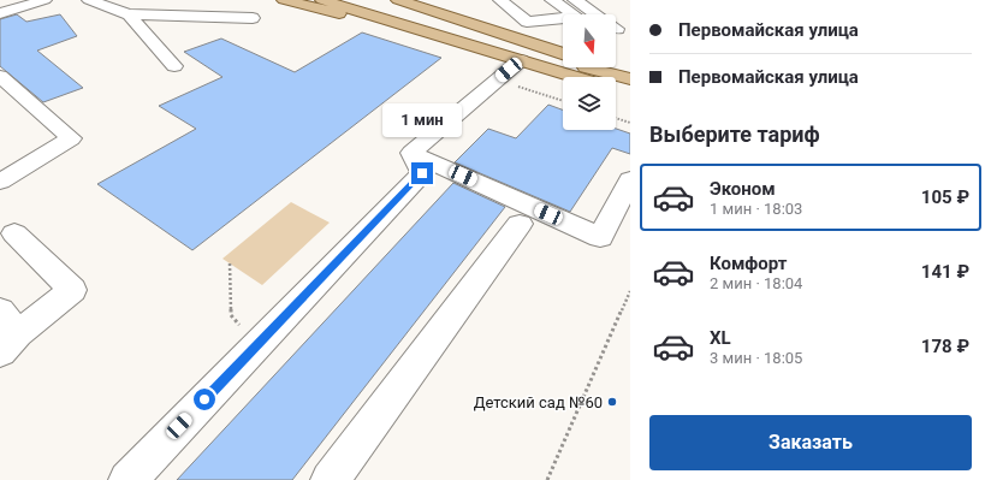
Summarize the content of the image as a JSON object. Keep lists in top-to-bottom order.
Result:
{
  "places": ["Детский сад №60"],
  "north": "bottom",
  "page": {
    "banner": ["Первомайская улица", "Первомайская улица"],
    "bubble": "1 мин",
    "heading": "Выберите тариф",
    "list": [
      {
        "name": "Эконом",
        "note": "1 мин · 18:03",
        "value": "105 ₽"
      },
      {
        "name": "Комфорт",
        "note": "2 мин · 18:04",
        "value": "141 ₽"
      },
      {
        "name": "XL",
        "note": "3 мин · 18:05",
        "value": "178 ₽"
      }
    ],
    "buttons": "Заказать"
  }
}
